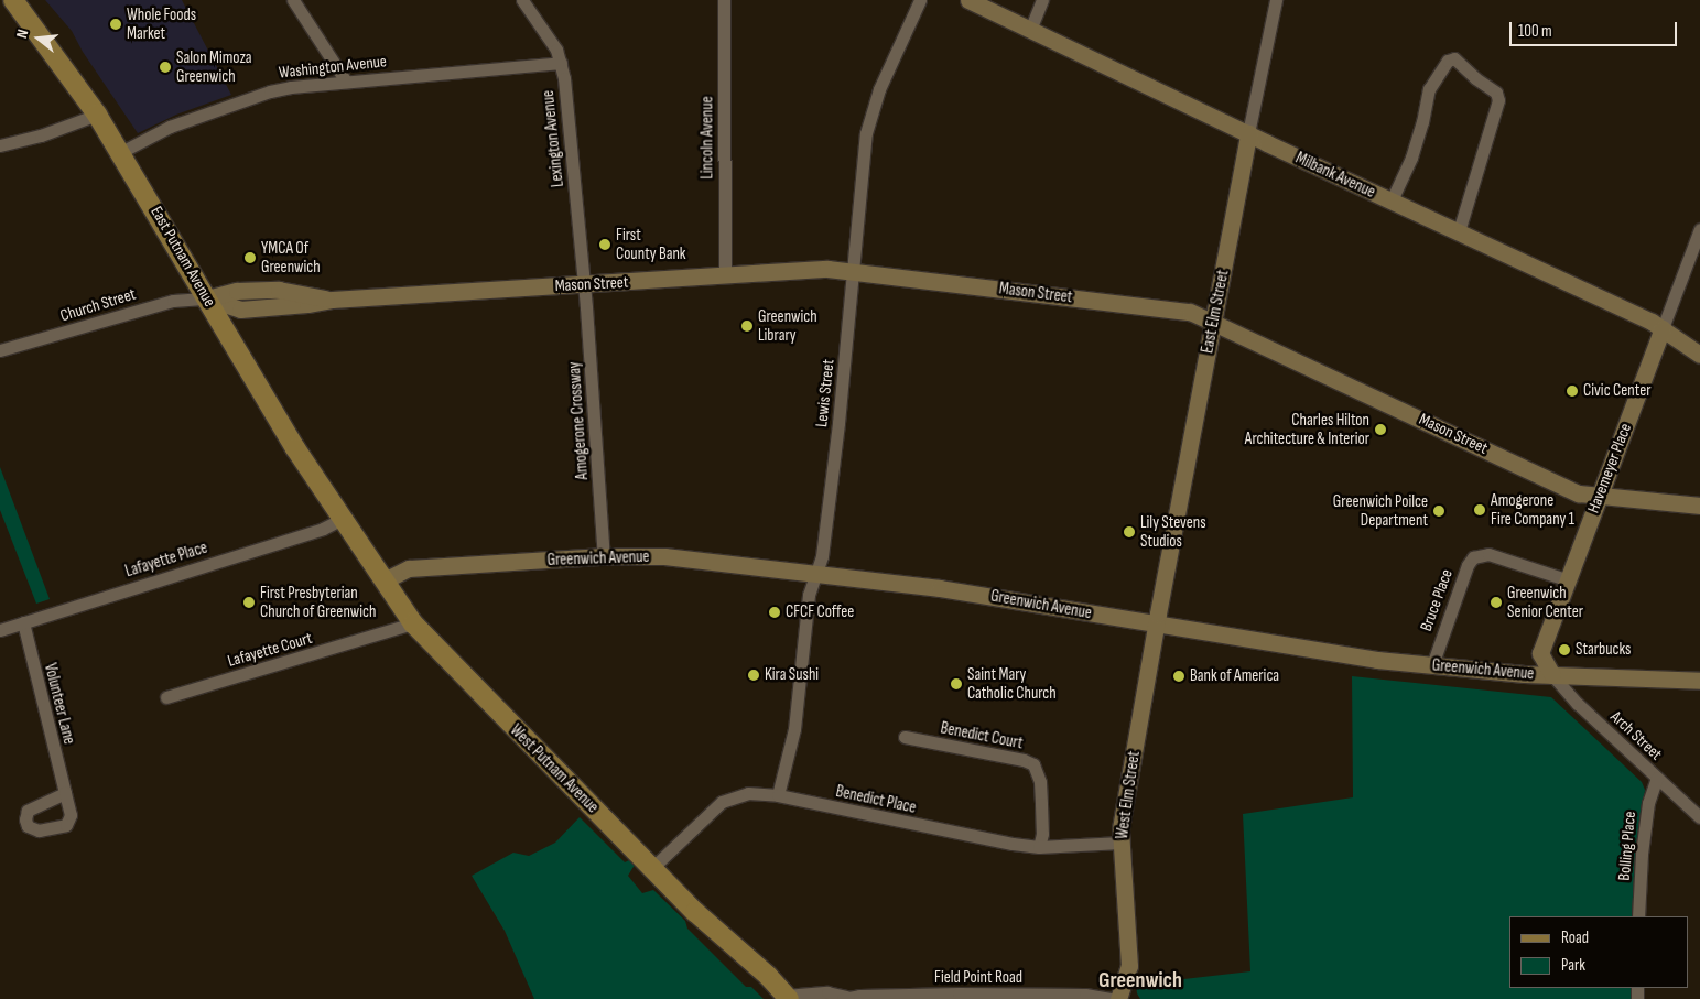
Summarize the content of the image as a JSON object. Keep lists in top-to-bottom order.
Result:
{
  "streets": {
    "main road": [
      "Milbank Avenue",
      "East Putnam Avenue",
      "Mason Street",
      "East Elm Street",
      "Havemeyer Place",
      "Greenwich Avenue",
      "West Putnam Avenue",
      "West Elm Street"
    ],
    "street": [
      "Washington Avenue",
      "Lincoln Avenue",
      "Lexington Avenue",
      "Church Street",
      "Lewis Street",
      "Amogerone Crossway",
      "Lafayette Place",
      "Bruce Place",
      "Lafayette Court",
      "Volunteer Lane",
      "Benedict Court",
      "Arch Street",
      "Benedict Place",
      "Bolling Place",
      "Field Point Road"
    ]
  },
  "crossings": [
    ["Washington Avenue", "Lexington Avenue"],
    ["Washington Avenue", "East Putnam Avenue"],
    ["Lincoln Avenue", "Mason Street"],
    ["Lexington Avenue", "Mason Street"],
    ["Lexington Avenue", "Amogerone Crossway"],
    ["Milbank Avenue", "East Elm Street"],
    ["Milbank Avenue", "Havemeyer Place"],
    ["East Putnam Avenue", "Mason Street"],
    ["East Putnam Avenue", "Church Street"],
    ["East Putnam Avenue", "Lafayette Place"],
    ["East Putnam Avenue", "West Putnam Avenue"],
    ["Mason Street", "Church Street"],
    ["Mason Street", "East Elm Street"],
    ["Mason Street", "Lewis Street"],
    ["Mason Street", "Amogerone Crossway"],
    ["Mason Street", "Havemeyer Place"],
    ["East Elm Street", "Greenwich Avenue"],
    ["East Elm Street", "West Elm Street"],
    ["Lewis Street", "Greenwich Avenue"],
    ["Lewis Street", "Benedict Place"],
    ["Amogerone Crossway", "Greenwich Avenue"],
    ["Havemeyer Place", "Greenwich Avenue"],
    ["Havemeyer Place", "Bruce Place"],
    ["Havemeyer Place", "Arch Street"],
    ["Greenwich Avenue", "Bruce Place"],
    ["Greenwich Avenue", "Arch Street"],
    ["Greenwich Avenue", "West Putnam Avenue"],
    ["Greenwich Avenue", "West Elm Street"],
    ["Lafayette Place", "Volunteer Lane"],
    ["Lafayette Place", "West Putnam Avenue"],
    ["Lafayette Court", "West Putnam Avenue"],
    ["Benedict Court", "Benedict Place"],
    ["Arch Street", "Bolling Place"],
    ["West Putnam Avenue", "Benedict Place"],
    ["West Putnam Avenue", "Field Point Road"],
    ["West Elm Street", "Benedict Place"]
  ],
  "districts": ["Greenwich"],
  "places": [
    "Whole Foods Market",
    "Salon Mimoza Greenwich",
    "First County Bank",
    "YMCA Of Greenwich",
    "Greenwich Library",
    "Civic Center",
    "Charles Hilton Architecture & Interior",
    "Amogerone Fire Company 1",
    "Greenwich Poilce Department",
    "Lily Stevens Studios",
    "First Presbyterian Church of Greenwich",
    "Greenwich Senior Center",
    "CFCF Coffee",
    "Starbucks",
    "Kira Sushi",
    "Bank of America",
    "Saint Mary Catholic Church"
  ],
  "legend": ["Road", "Park"],
  "scale_bar": "100 m",
  "north": "left"
}
